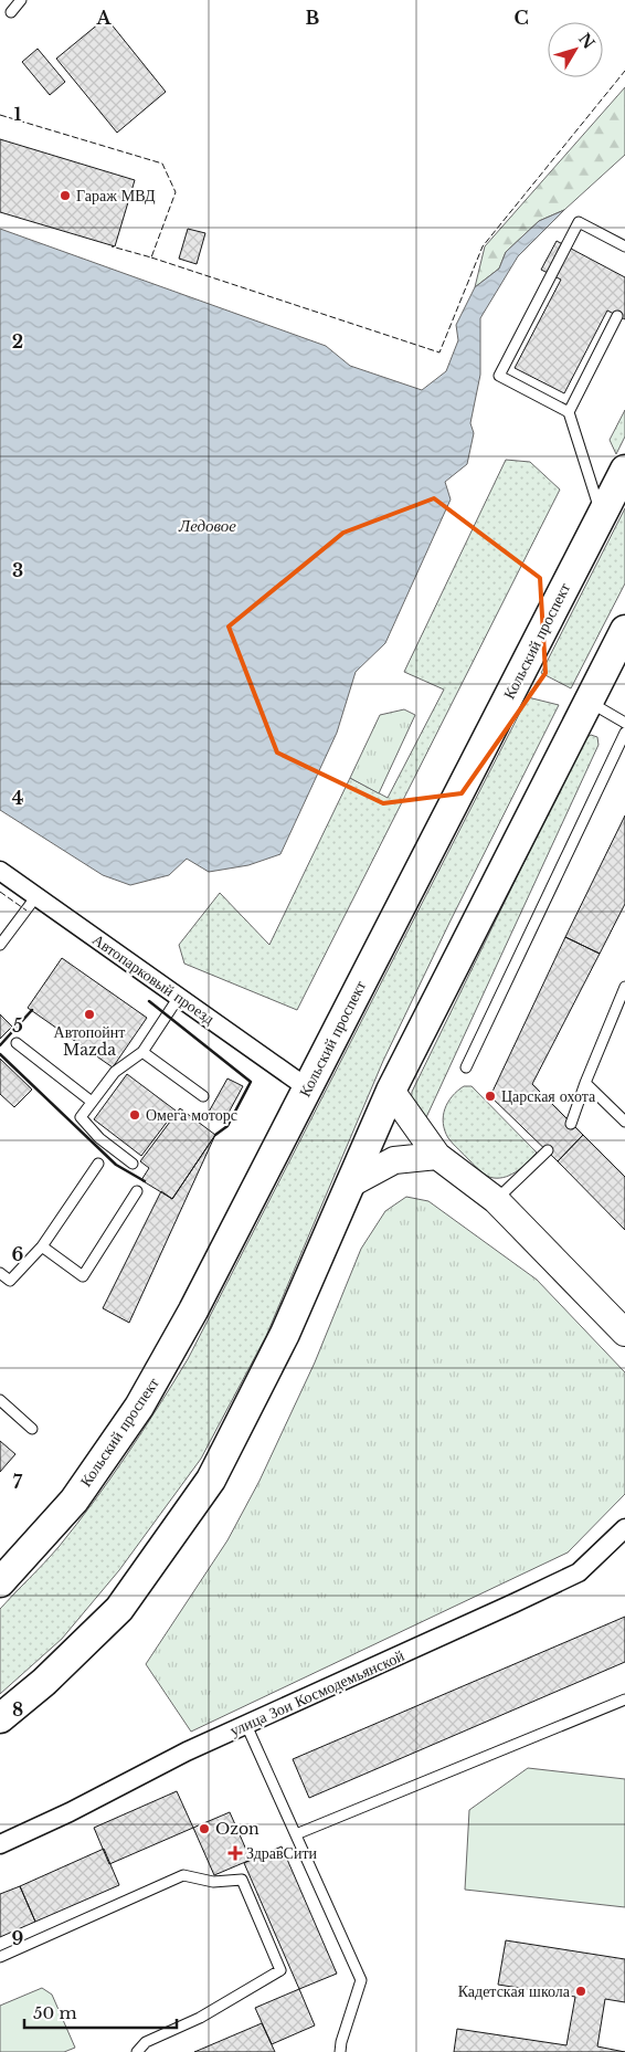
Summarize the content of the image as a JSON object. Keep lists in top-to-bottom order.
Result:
{
  "streets": {
    "main road": ["Кольский проспект"],
    "street": ["Автопарковый проезд", "улица Зои Космодемьянской"]
  },
  "crossings": [
    ["Кольский проспект", "Автопарковый проезд"]
  ],
  "water": ["Ледовое"],
  "places": {
    "other": [
      "Гараж МВД",
      "Автопойнт Mazda",
      "Царская охота",
      "Омега моторс",
      "Ozon",
      "Кадетская школа"
    ],
    "health": ["ЗдравСити"]
  },
  "scale_bar": "50 m",
  "north": "top right",
  "grid": {
    "columns": ["A", "B", "C"],
    "rows": [
      "1",
      "2",
      "3",
      "4",
      "5",
      "6",
      "7",
      "8",
      "9"
    ]
  }
}
